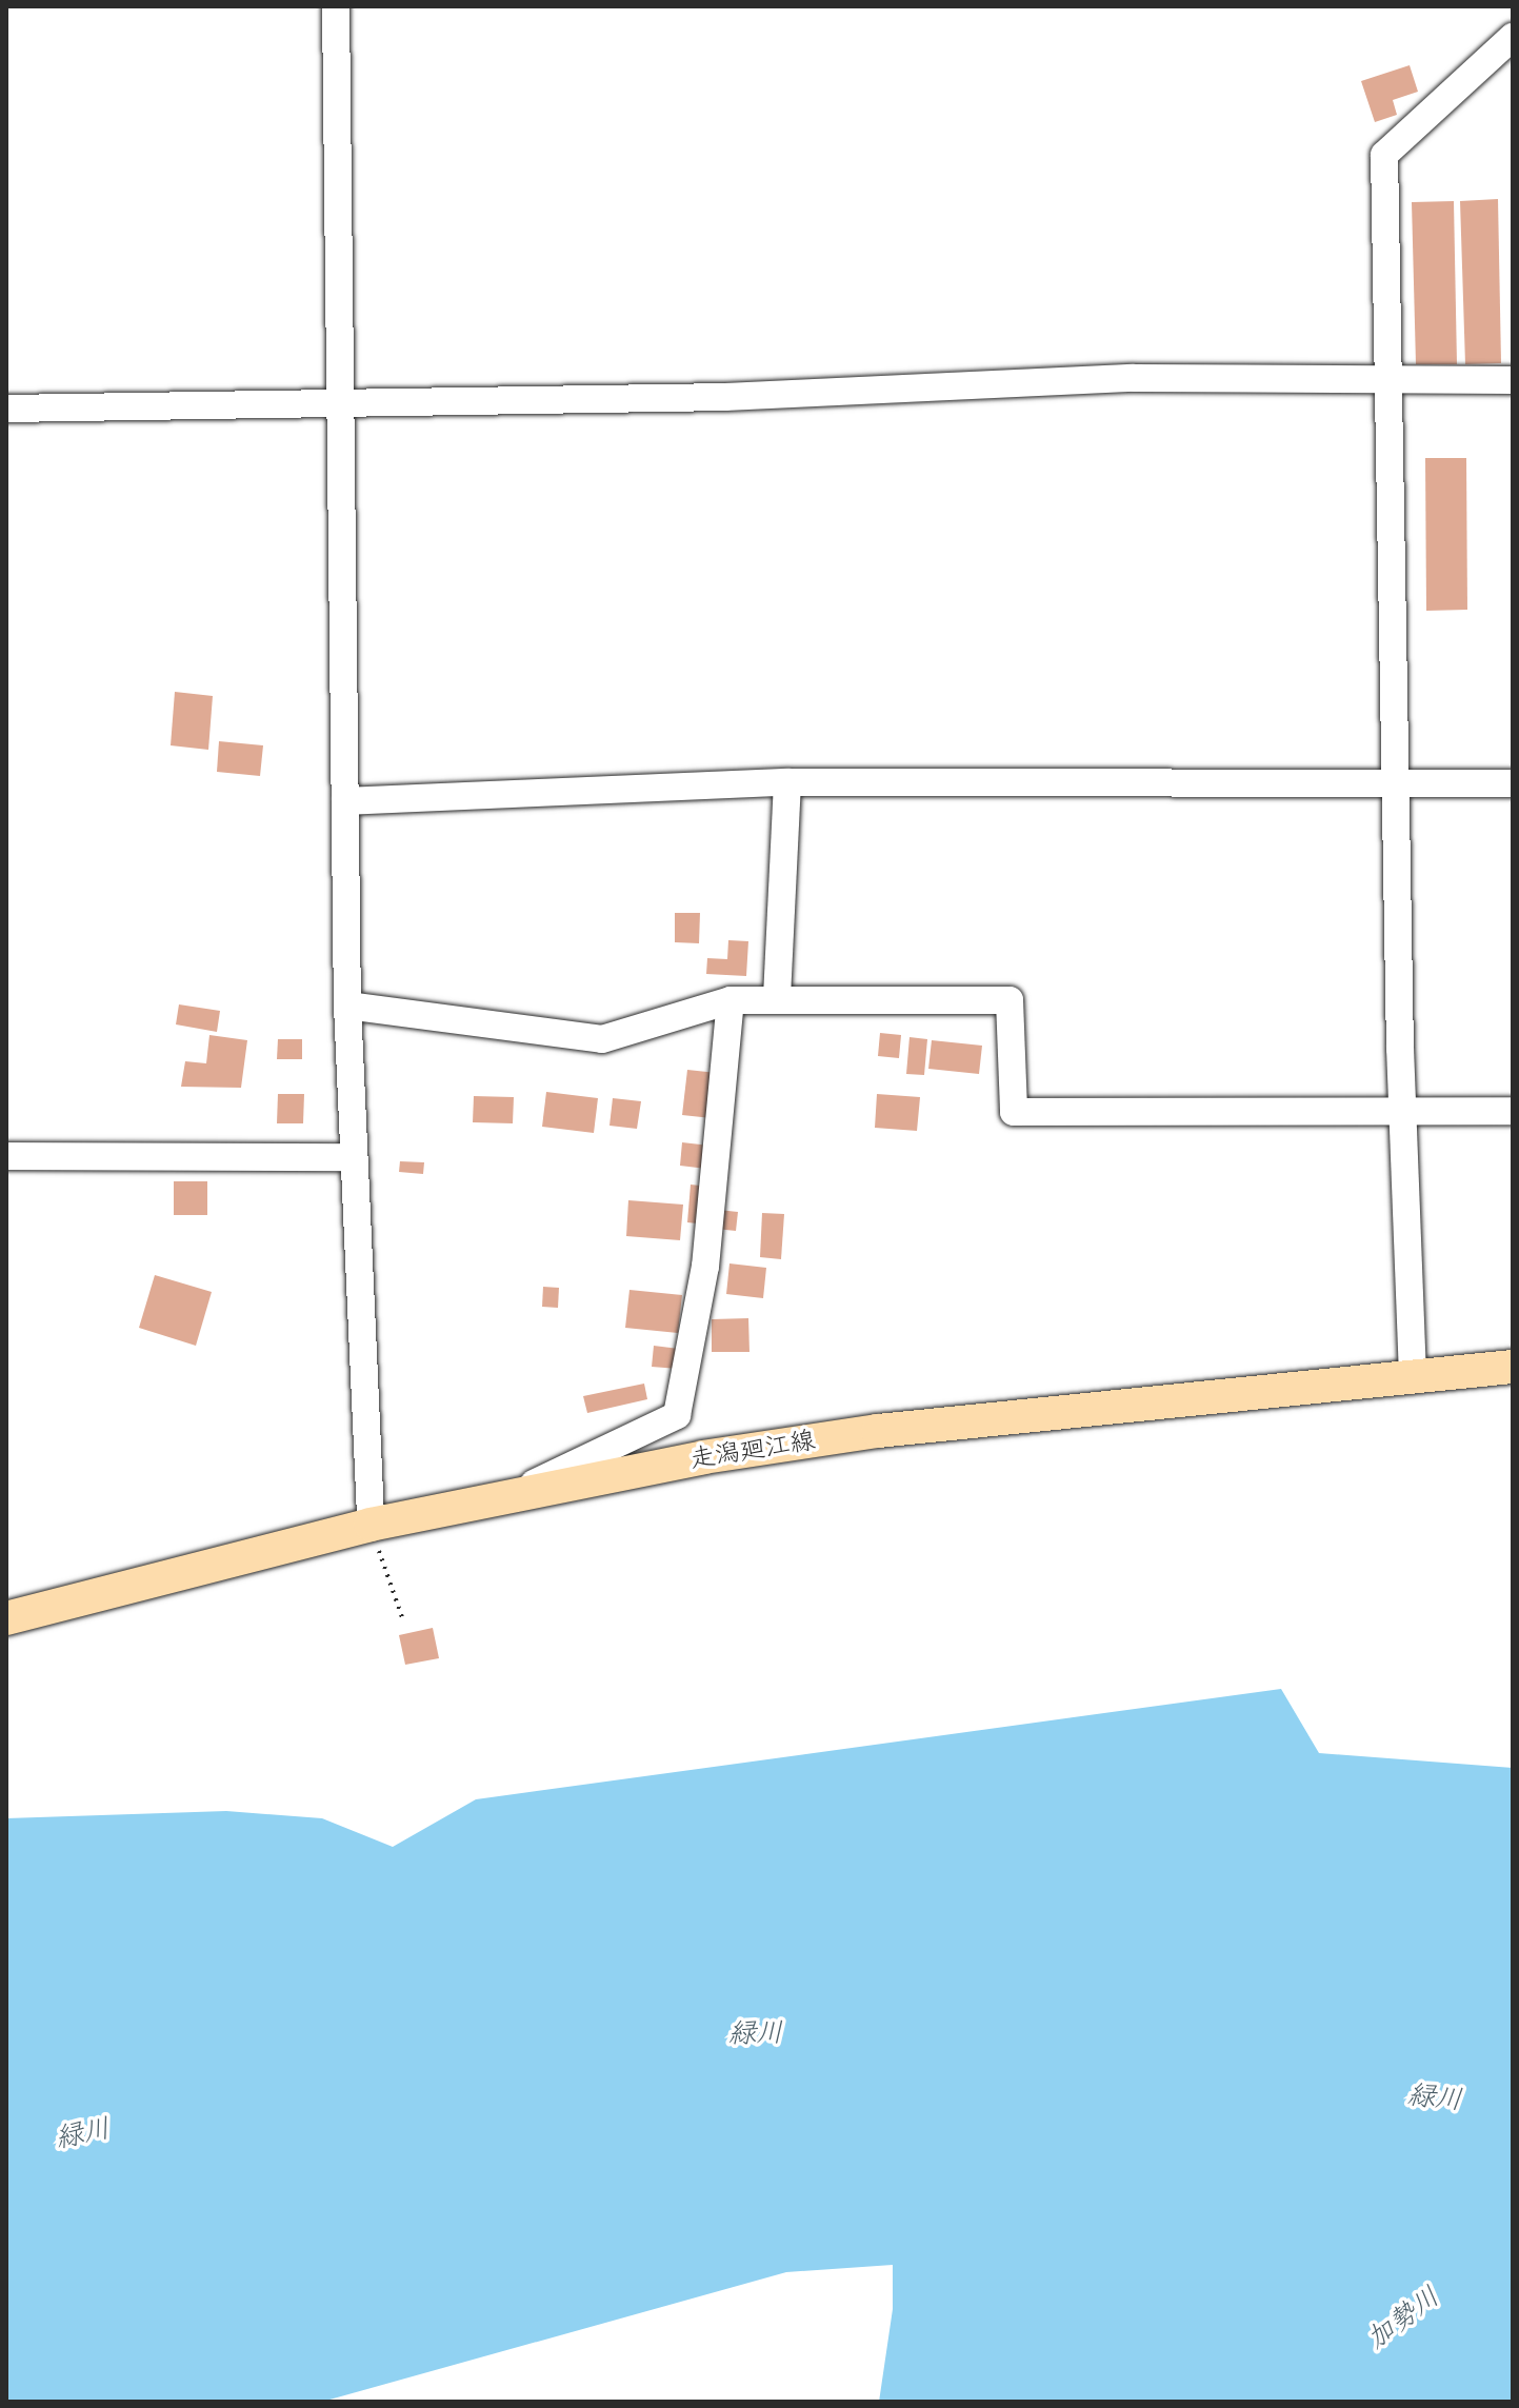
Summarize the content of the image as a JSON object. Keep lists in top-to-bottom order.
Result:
{
  "streets": {
    "main road": ["走潟廻江線"]
  },
  "water": ["緑川", "加勢川"]
}
